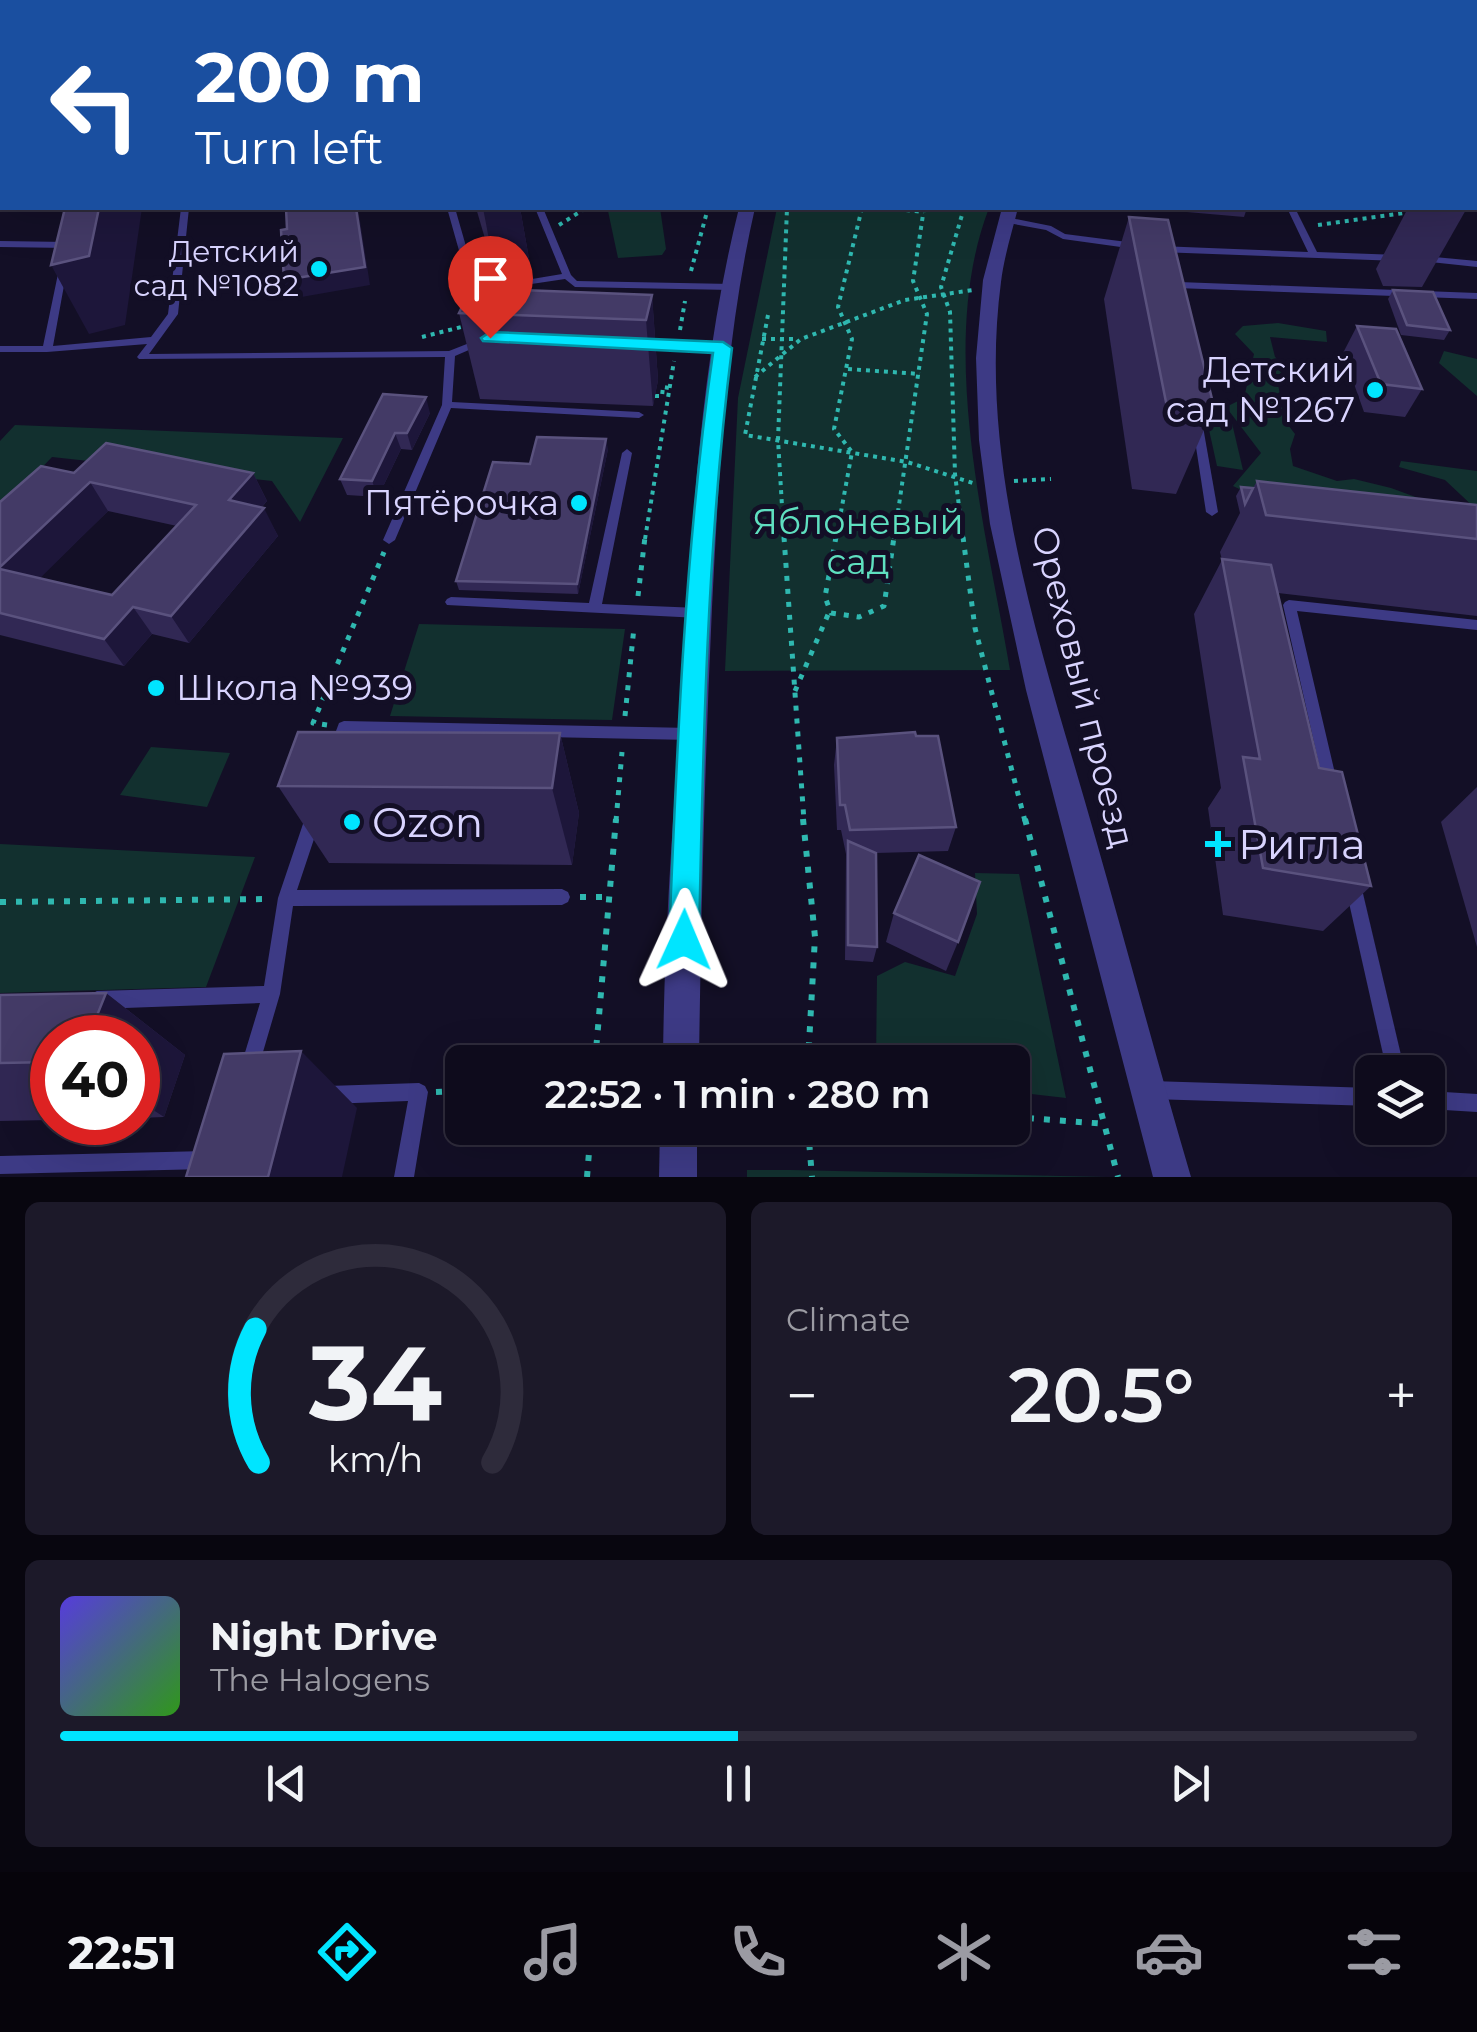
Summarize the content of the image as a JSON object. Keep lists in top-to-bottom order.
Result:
{
  "streets": {
    "street": ["Ореховый проезд"]
  },
  "parks": ["Яблоневый сад"],
  "places": {
    "other": [
      "Детский сад №1082",
      "Детский сад №1267",
      "Пятёрочка",
      "Школа №939",
      "Ozon"
    ],
    "health": ["Ригла"]
  },
  "page": {
    "turn": ["200 m", "Turn left"],
    "limit": "40",
    "trip": "22:52 · 1 min · 280 m",
    "tile": "Climate",
    "heat": ["−", "20.5°", "+"],
    "song": ["Night Drive", "The Halogens"],
    "tabs": "22:51",
    "gauge": ["34", "km/h"]
  }
}
